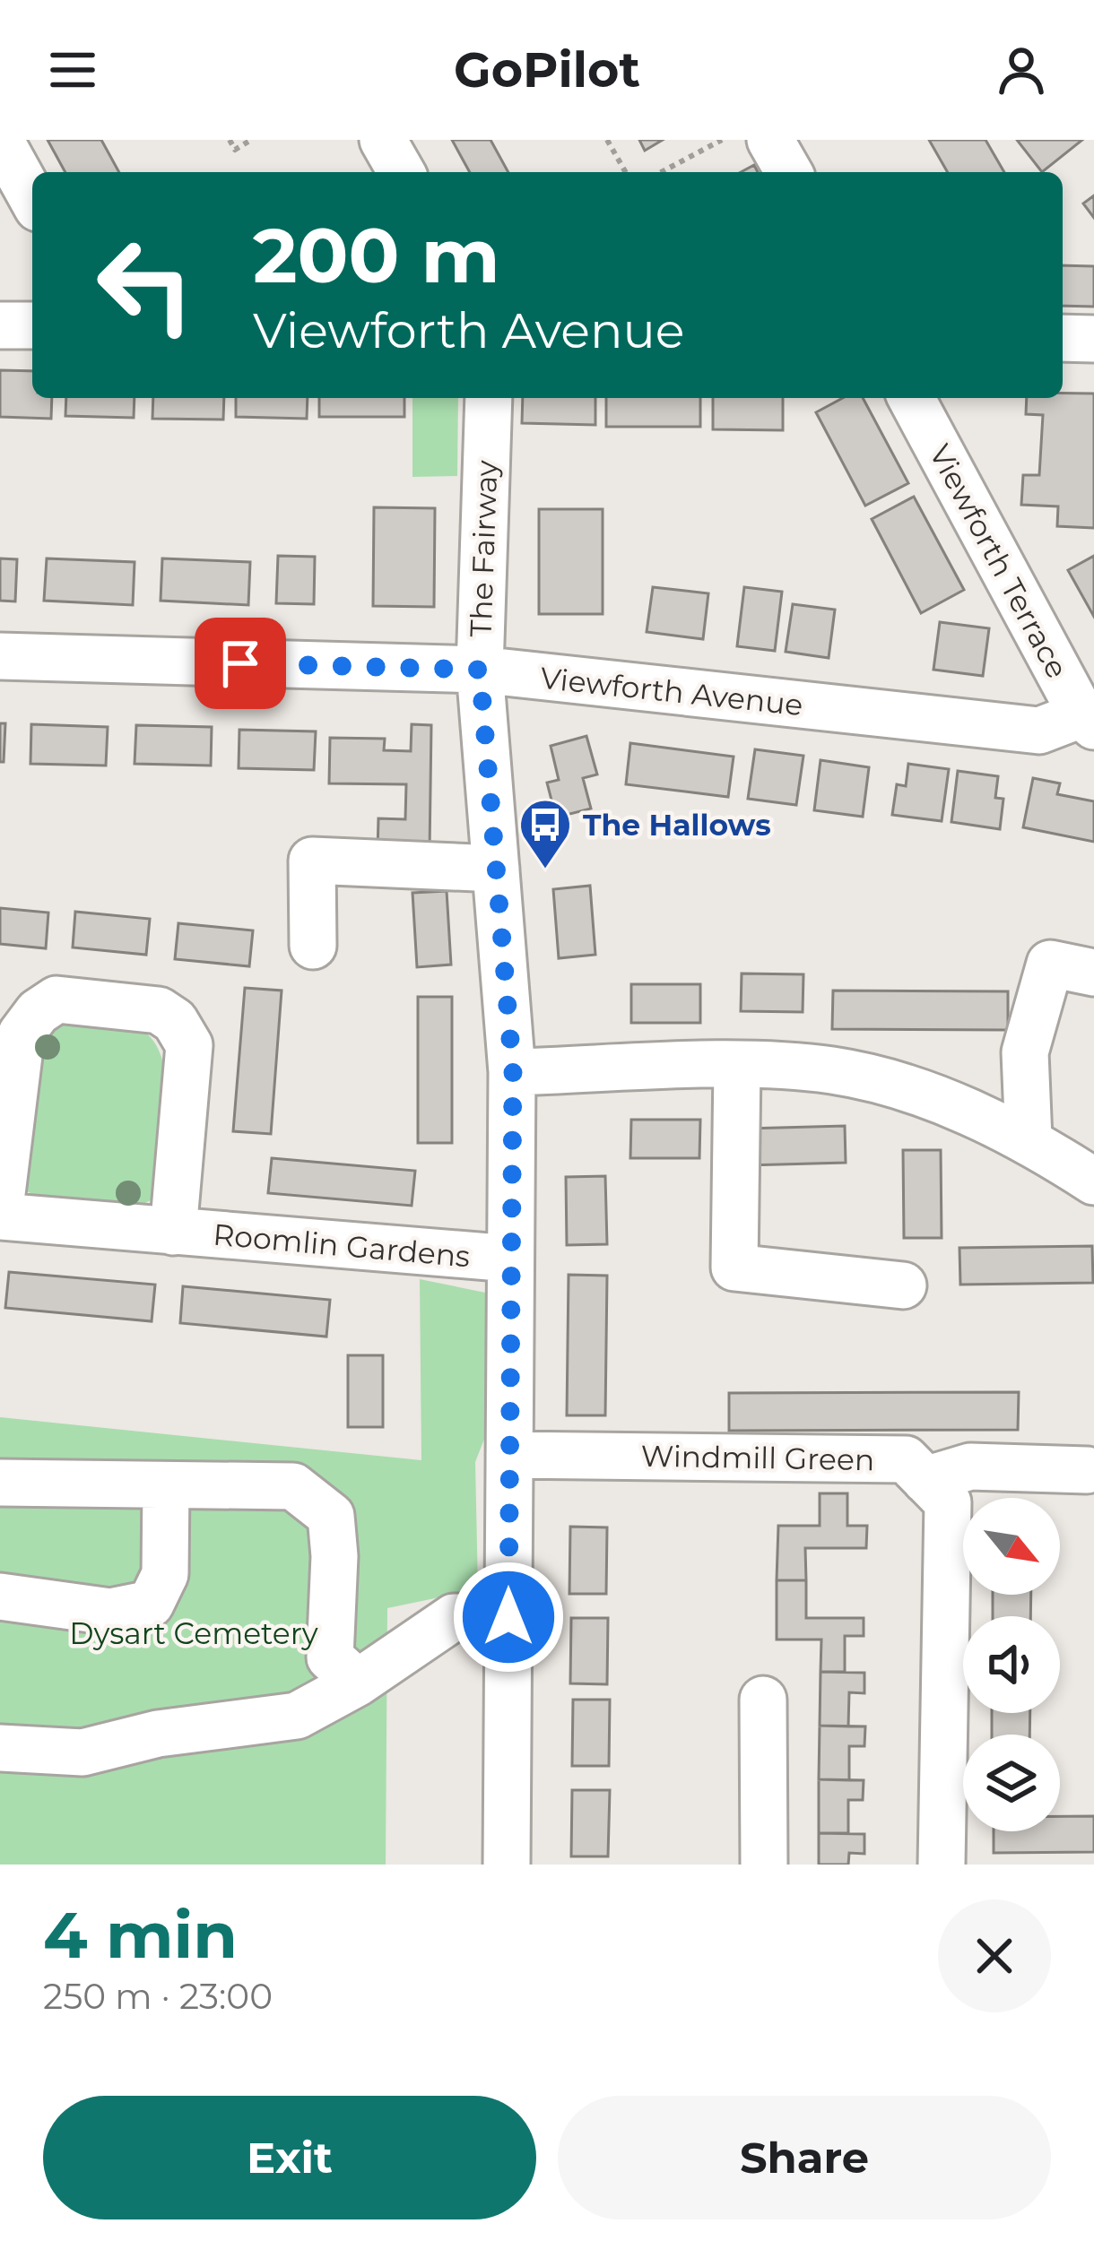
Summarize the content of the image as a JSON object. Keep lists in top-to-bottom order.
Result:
{
  "streets": {
    "street": [
      "The Fairway",
      "Viewforth Terrace",
      "Viewforth Avenue",
      "Roomlin Gardens",
      "Windmill Green"
    ]
  },
  "crossings": [
    ["The Fairway", "Viewforth Avenue"],
    ["The Fairway", "Roomlin Gardens"],
    ["The Fairway", "Windmill Green"],
    ["Viewforth Terrace", "Viewforth Avenue"]
  ],
  "parks": ["Dysart Cemetery"],
  "places": {
    "bus stop": ["The Hallows"]
  },
  "north": "bottom right",
  "page": {
    "header": "GoPilot",
    "turn": ["200 m", "Viewforth Avenue"],
    "heading": ["4 min", "250 m · 23:00"],
    "buttons": ["Exit", "Share"]
  }
}
